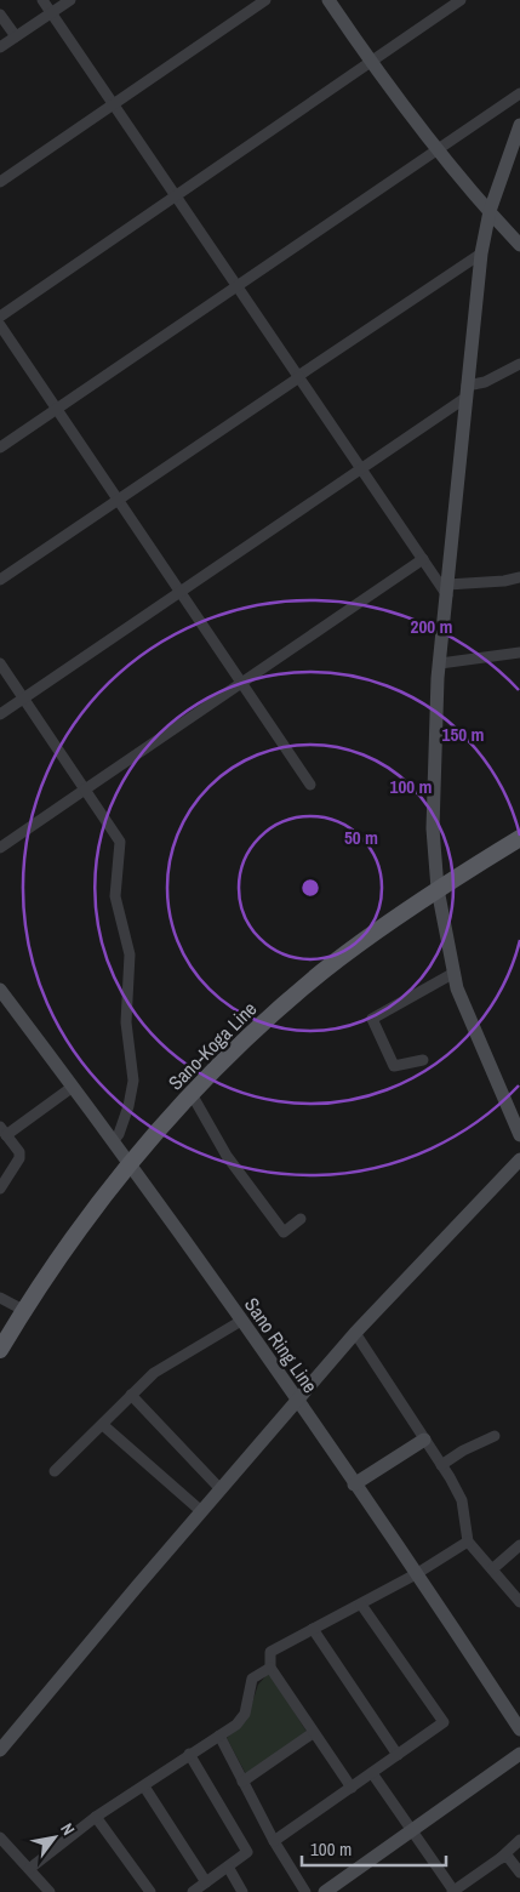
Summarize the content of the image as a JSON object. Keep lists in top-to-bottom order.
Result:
{
  "streets": {
    "main road": ["Sano-Koga Line"],
    "street": ["Sano Ring Line"]
  },
  "crossings": [
    ["Sano-Koga Line", "Sano Ring Line"]
  ],
  "scale_bar": "100 m",
  "north": "top right",
  "rings": [
    "200 m",
    "150 m",
    "100 m",
    "50 m"
  ]
}
